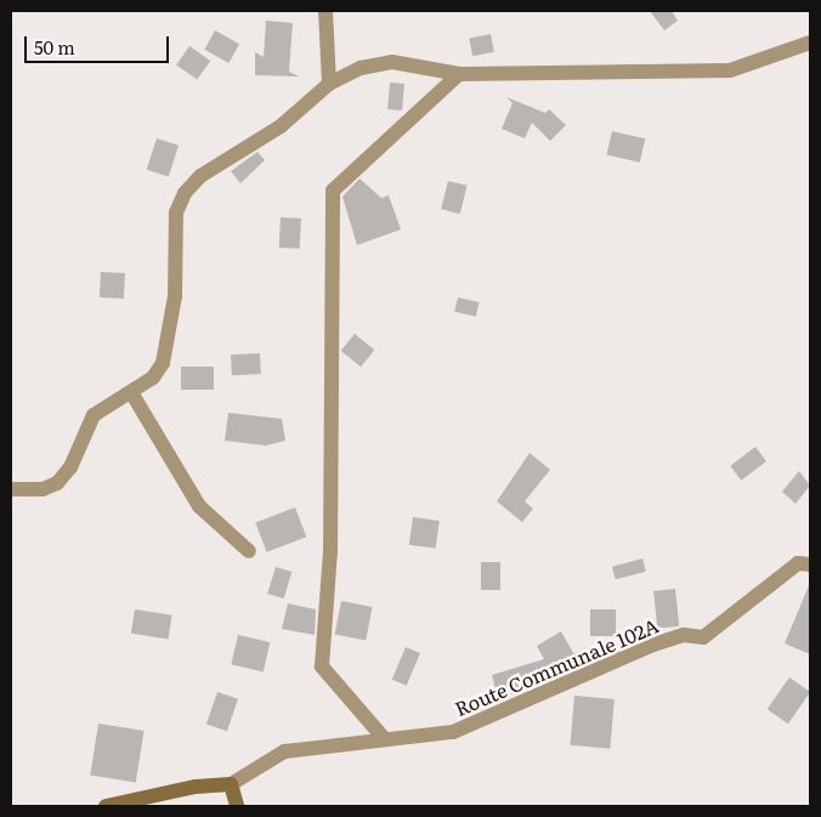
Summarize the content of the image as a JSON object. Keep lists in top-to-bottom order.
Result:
{
  "streets": {
    "street": ["Route Communale 102A"]
  },
  "scale_bar": "50 m"
}
